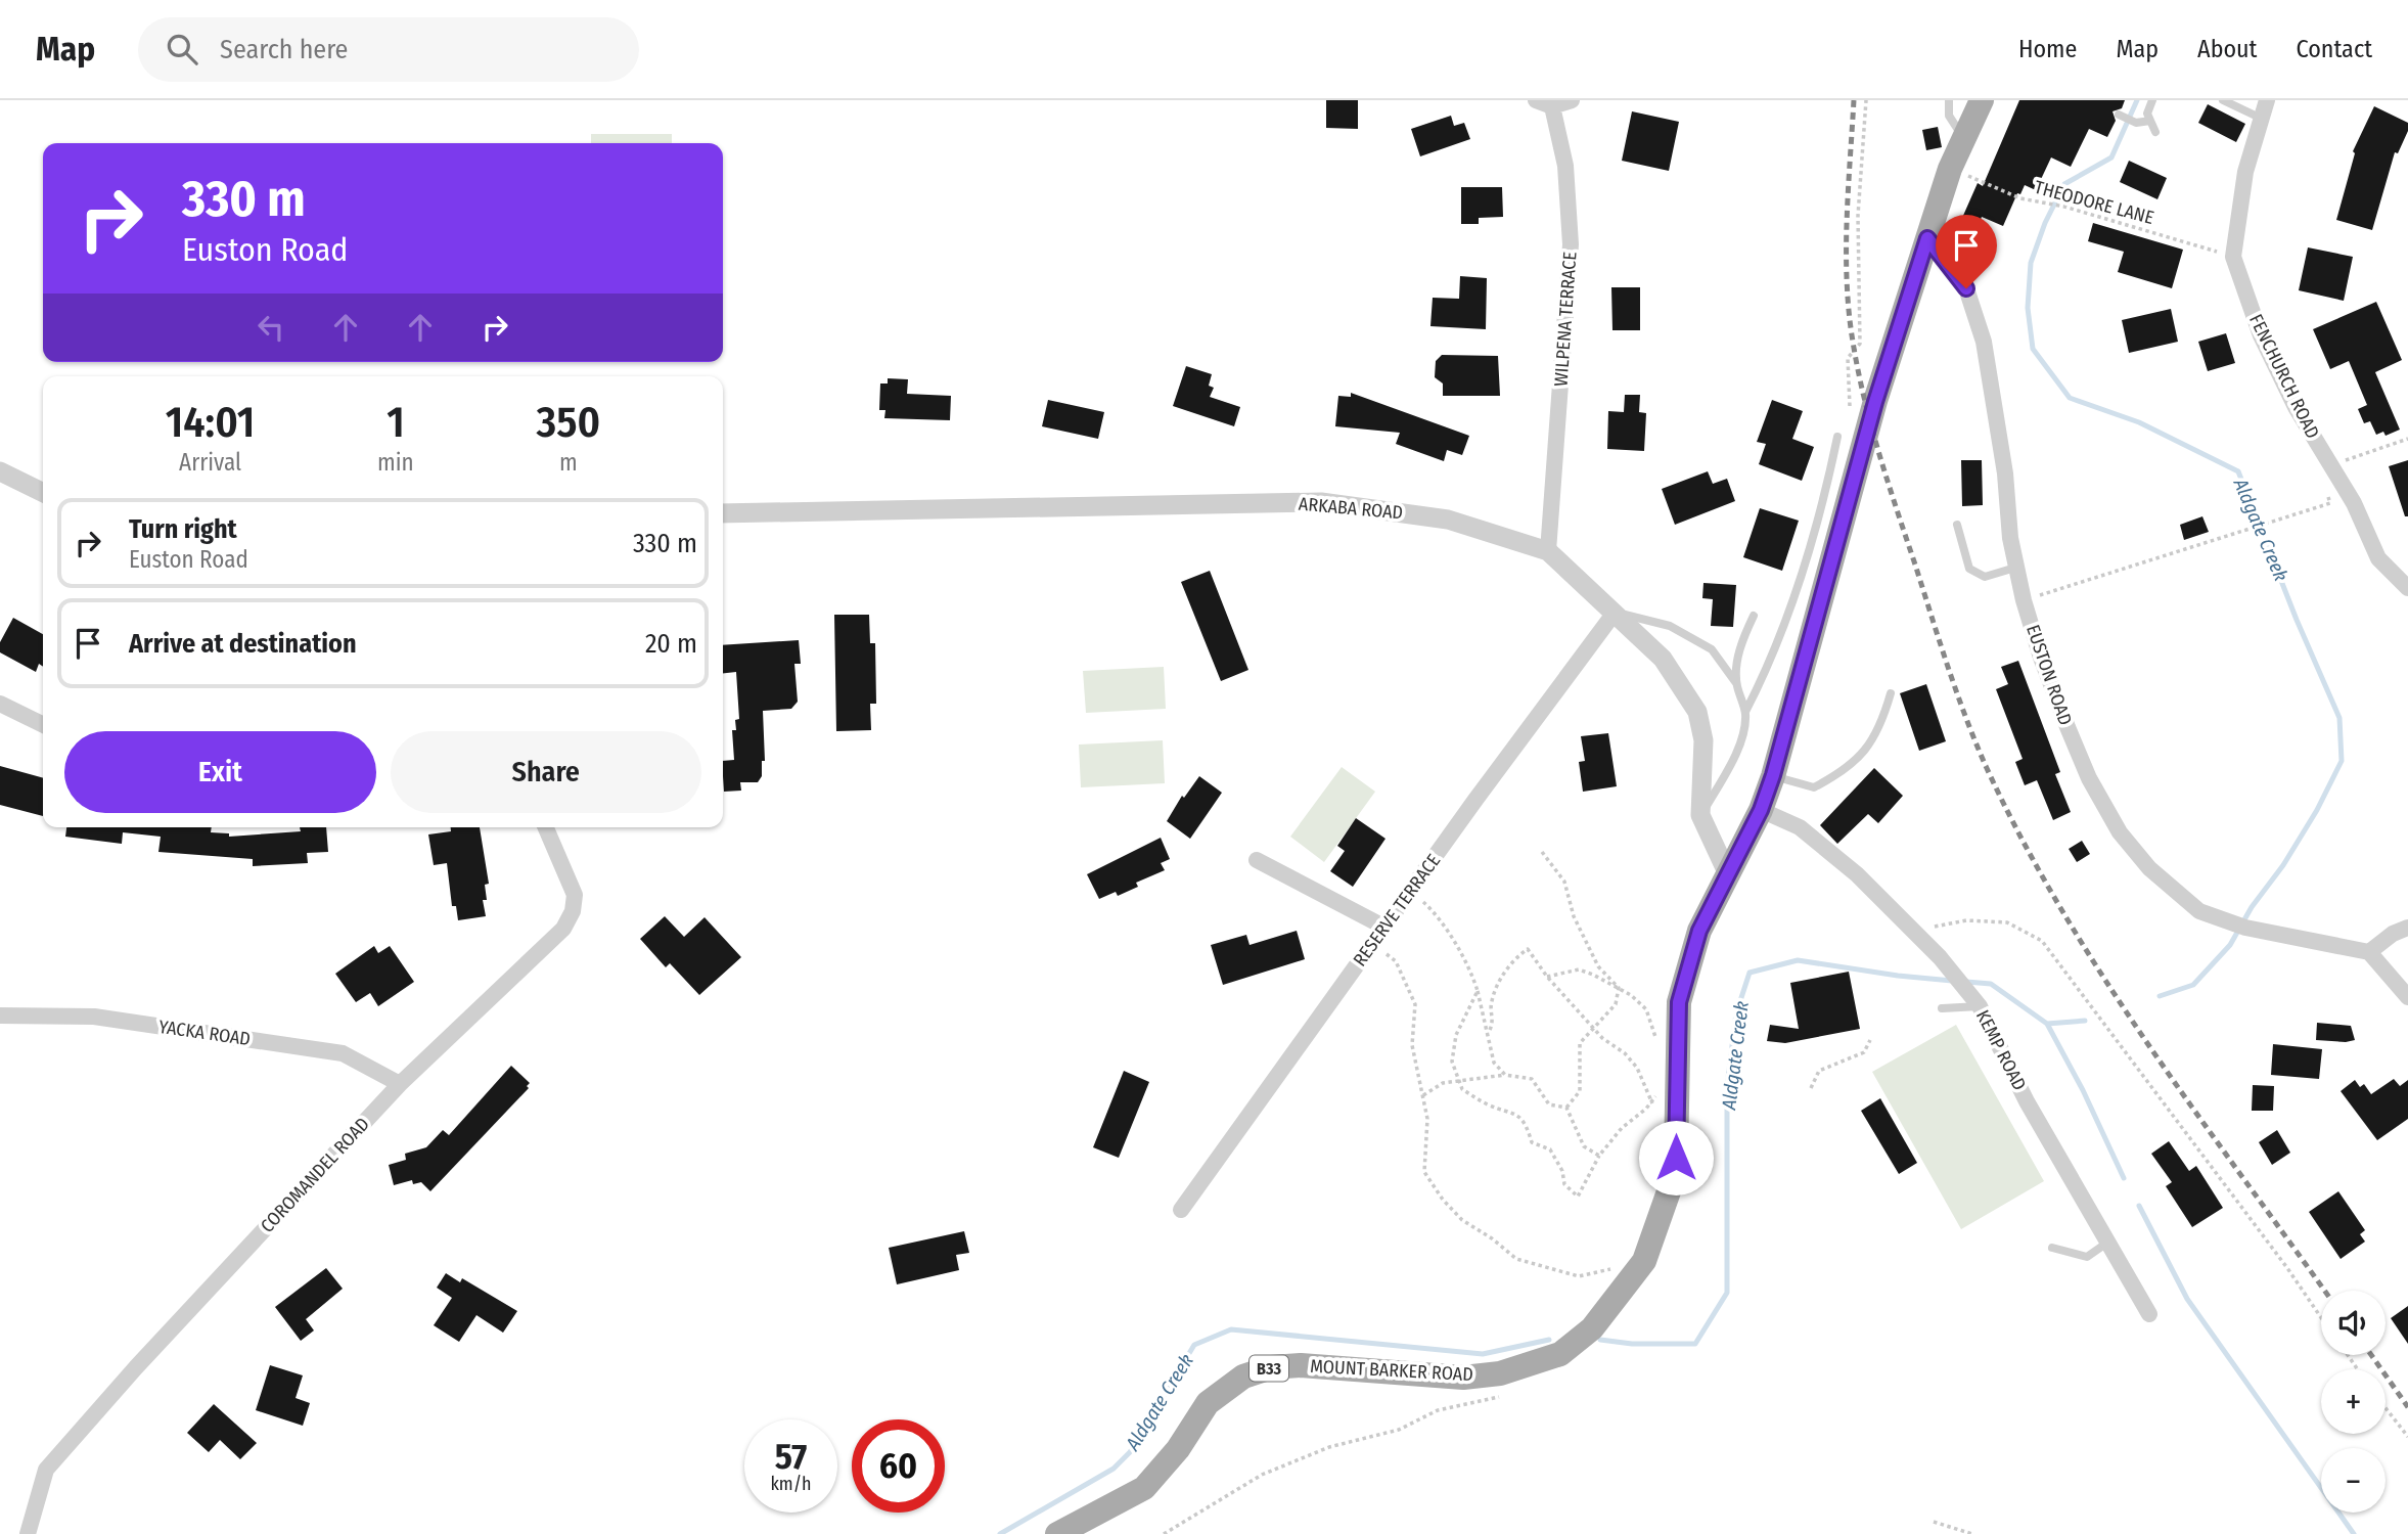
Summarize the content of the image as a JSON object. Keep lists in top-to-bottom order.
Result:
{
  "streets": {
    "main road": ["B33", "MOUNT BARKER ROAD"],
    "street": [
      "WILPENA TERRACE",
      "FENCHURCH ROAD",
      "ARKABA ROAD",
      "EUSTON ROAD",
      "RESERVE TERRACE",
      "YACKA ROAD",
      "KEMP ROAD",
      "COROMANDEL ROAD"
    ],
    "path": ["THEODORE LANE"]
  },
  "crossings": [
    ["THEODORE LANE", "FENCHURCH ROAD"],
    ["THEODORE LANE", "MOUNT BARKER ROAD"],
    ["WILPENA TERRACE", "ARKABA ROAD"],
    ["ARKABA ROAD", "RESERVE TERRACE"],
    ["ARKABA ROAD", "MOUNT BARKER ROAD"],
    ["EUSTON ROAD", "MOUNT BARKER ROAD"],
    ["YACKA ROAD", "COROMANDEL ROAD"],
    ["KEMP ROAD", "MOUNT BARKER ROAD"]
  ],
  "water": ["Aldgate Creek"],
  "page": {
    "header": "Map",
    "search": "Search here",
    "nav": [
      "Home",
      "Map",
      "About",
      "Contact"
    ],
    "turn": ["330 m", "Euston Road"],
    "eta": [
      "14:01",
      "Arrival",
      "1",
      "min",
      "350",
      "m"
    ],
    "list": [
      {
        "name": "Turn right",
        "note": "Euston Road",
        "value": "330 m"
      },
      {
        "name": "Arrive at destination",
        "value": "20 m"
      }
    ],
    "buttons": ["Exit", "Share"],
    "map_buttons": ["+", "−"],
    "speed": "57 km/h",
    "limit": "60"
  }
}
